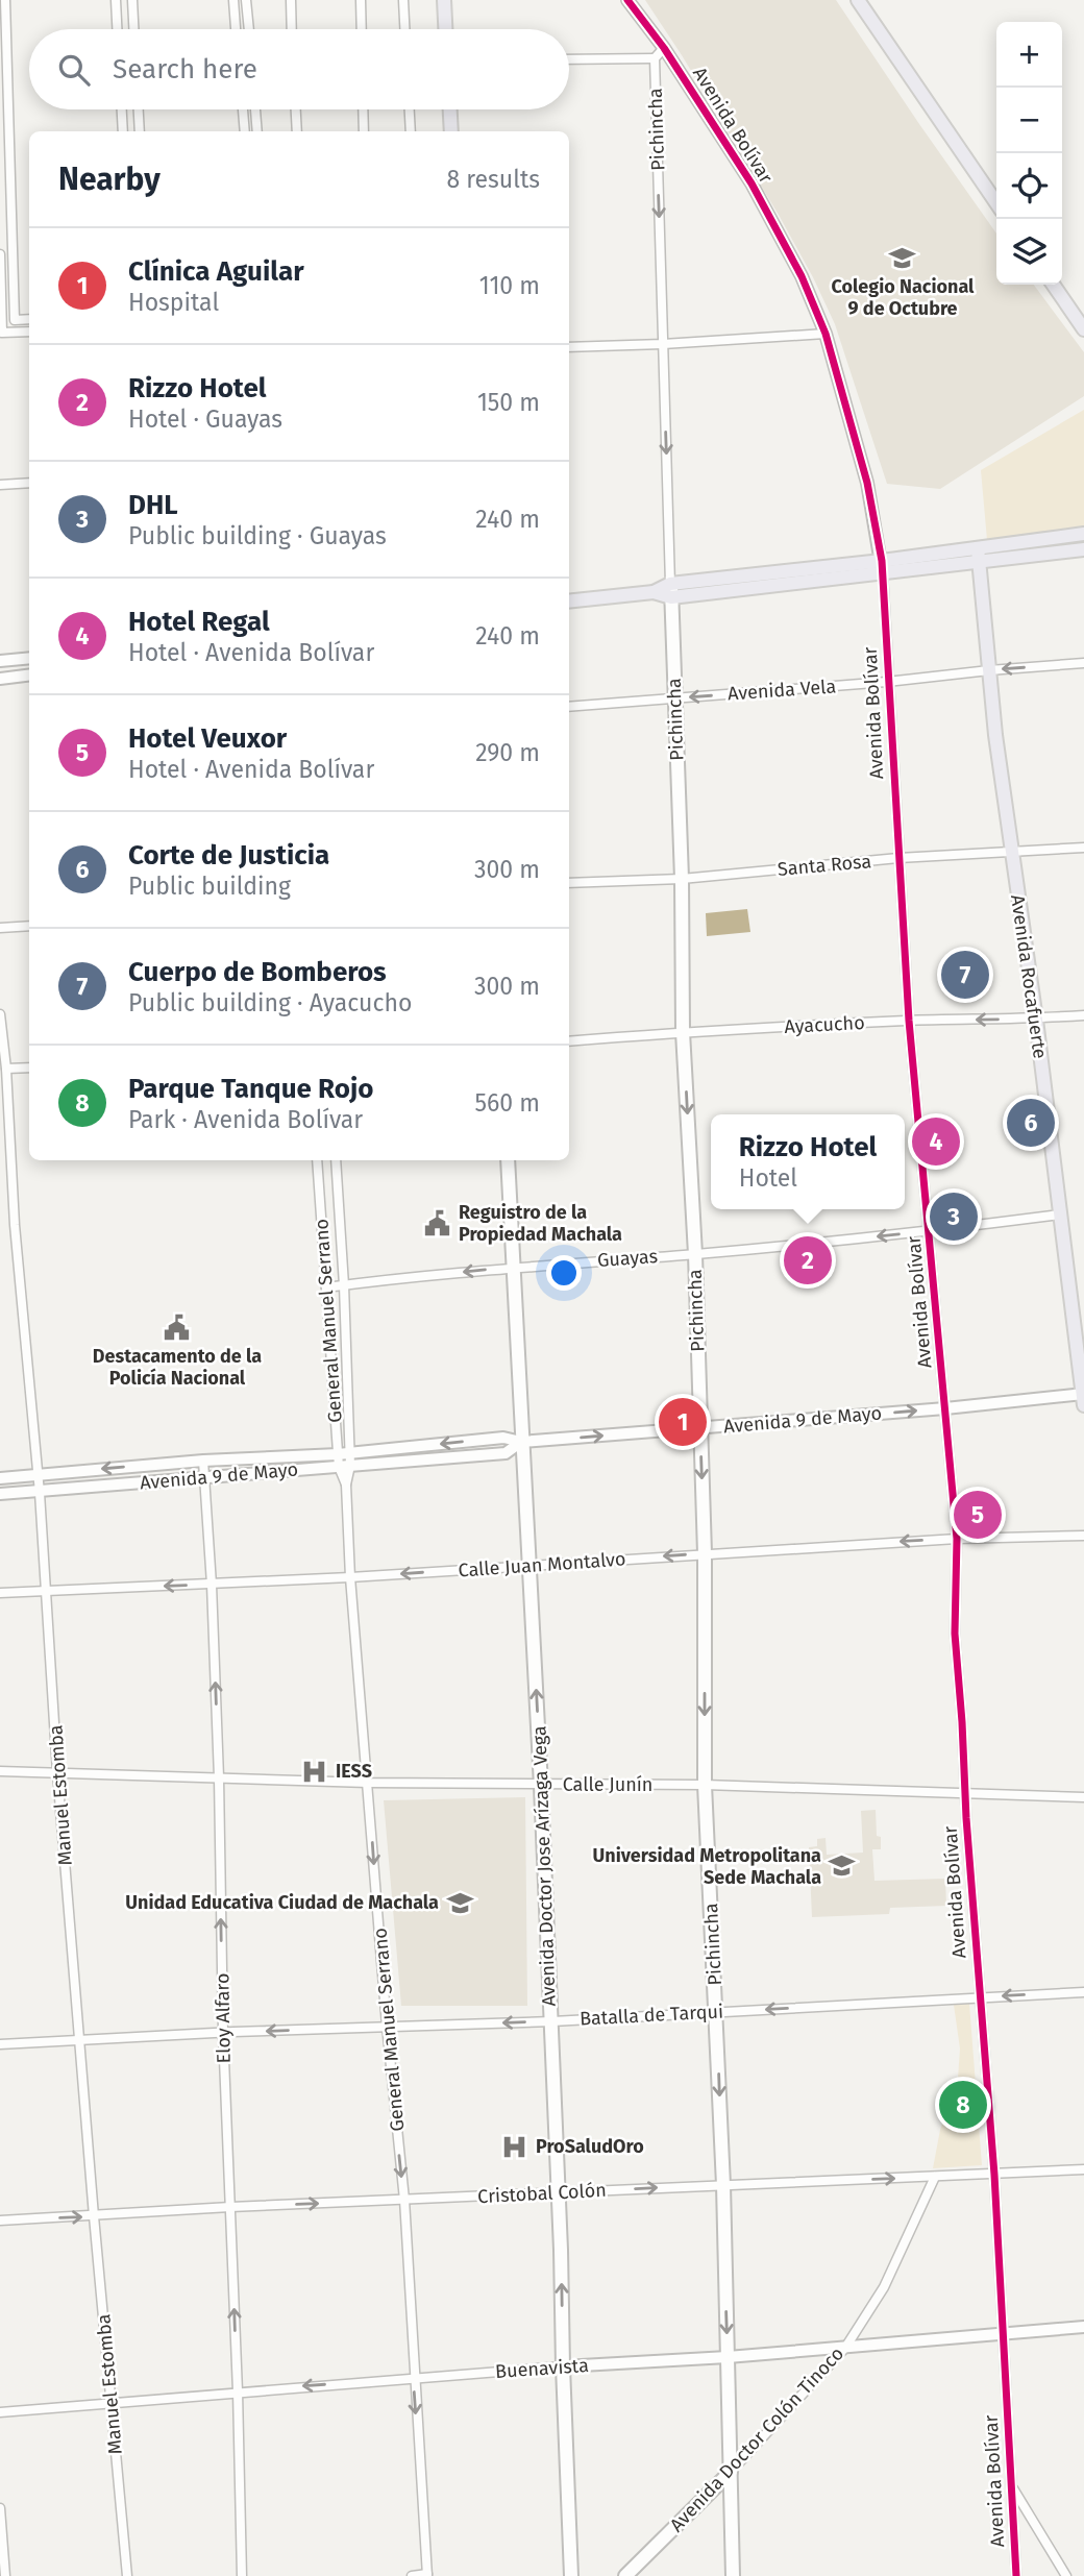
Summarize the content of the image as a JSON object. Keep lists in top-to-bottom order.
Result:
{
  "streets": {
    "main road": [
      "Pichincha",
      "Avenida Rocafuerte",
      "Avenida Doctor Jose Arízaga Vega",
      "Avenida Doctor Colón Tinoco"
    ],
    "street": [
      "Avenida Bolívar",
      "Avenida Vela",
      "Santa Rosa",
      "Ayacucho",
      "Guayas",
      "General Manuel Serrano",
      "Avenida 9 de Mayo",
      "Calle Juan Montalvo",
      "Calle Junín",
      "Manuel Estomba",
      "Batalla de Tarqui",
      "Eloy Alfaro",
      "Cristobal Colón",
      "Buenavista"
    ]
  },
  "crossings": [
    ["Avenida Bolívar", "Avenida Vela"],
    ["Avenida Bolívar", "Santa Rosa"],
    ["Avenida Bolívar", "Ayacucho"],
    ["Avenida Bolívar", "Guayas"],
    ["Avenida Bolívar", "Avenida 9 de Mayo"],
    ["Avenida Bolívar", "Calle Juan Montalvo"],
    ["Avenida Bolívar", "Calle Junín"],
    ["Avenida Bolívar", "Batalla de Tarqui"],
    ["Avenida Bolívar", "Cristobal Colón"],
    ["Avenida Bolívar", "Buenavista"],
    ["Pichincha", "Avenida Vela"],
    ["Pichincha", "Santa Rosa"],
    ["Pichincha", "Ayacucho"],
    ["Pichincha", "Guayas"],
    ["Pichincha", "Avenida 9 de Mayo"],
    ["Pichincha", "Calle Juan Montalvo"],
    ["Pichincha", "Calle Junín"],
    ["Pichincha", "Batalla de Tarqui"],
    ["Pichincha", "Cristobal Colón"],
    ["Pichincha", "Buenavista"],
    ["Pichincha", "Avenida Doctor Colón Tinoco"],
    ["Avenida Vela", "Avenida Rocafuerte"],
    ["Santa Rosa", "Avenida Rocafuerte"],
    ["Avenida Rocafuerte", "Ayacucho"],
    ["Avenida Rocafuerte", "Guayas"],
    ["Avenida Rocafuerte", "Avenida 9 de Mayo"],
    ["Guayas", "General Manuel Serrano"],
    ["Guayas", "Avenida Doctor Jose Arízaga Vega"],
    ["General Manuel Serrano", "Avenida 9 de Mayo"],
    ["General Manuel Serrano", "Calle Juan Montalvo"],
    ["General Manuel Serrano", "Calle Junín"],
    ["General Manuel Serrano", "Batalla de Tarqui"],
    ["General Manuel Serrano", "Cristobal Colón"],
    ["General Manuel Serrano", "Buenavista"],
    ["Avenida 9 de Mayo", "Manuel Estomba"],
    ["Avenida 9 de Mayo", "Avenida Doctor Jose Arízaga Vega"],
    ["Avenida 9 de Mayo", "Eloy Alfaro"],
    ["Calle Juan Montalvo", "Manuel Estomba"],
    ["Calle Juan Montalvo", "Avenida Doctor Jose Arízaga Vega"],
    ["Calle Juan Montalvo", "Eloy Alfaro"],
    ["Calle Junín", "Manuel Estomba"],
    ["Calle Junín", "Avenida Doctor Jose Arízaga Vega"],
    ["Calle Junín", "Eloy Alfaro"],
    ["Manuel Estomba", "Batalla de Tarqui"],
    ["Manuel Estomba", "Cristobal Colón"],
    ["Manuel Estomba", "Buenavista"],
    ["Avenida Doctor Jose Arízaga Vega", "Batalla de Tarqui"],
    ["Avenida Doctor Jose Arízaga Vega", "Cristobal Colón"],
    ["Avenida Doctor Jose Arízaga Vega", "Buenavista"],
    ["Batalla de Tarqui", "Eloy Alfaro"],
    ["Eloy Alfaro", "Cristobal Colón"],
    ["Eloy Alfaro", "Buenavista"],
    ["Cristobal Colón", "Avenida Doctor Colón Tinoco"],
    ["Buenavista", "Avenida Doctor Colón Tinoco"]
  ],
  "one_way": [
    "Pichincha",
    "Avenida Vela",
    "Guayas",
    "General Manuel Serrano",
    "Calle Juan Montalvo",
    "Batalla de Tarqui",
    "Eloy Alfaro",
    "Cristobal Colón"
  ],
  "places": {
    "school or university": ["Colegio Nacional 9 de Octubre", "Universidad Metropolitana Sede Machala", "Unidad Educativa Ciudad de Machala"],
    "public building": ["Reguistro de la Propiedad Machala", "Destacamento de la Policía Nacional"],
    "hospital": ["IESS", "ProSaludOro"]
  },
  "page": {
    "map_buttons": ["+", "−"],
    "search": "Search here",
    "heading": ["Nearby", "8 results"],
    "list": [
      {
        "mark": "1",
        "name": "Clínica Aguilar",
        "note": "Hospital",
        "value": "110 m"
      },
      {
        "mark": "2",
        "name": "Rizzo Hotel",
        "note": "Hotel · Guayas",
        "value": "150 m"
      },
      {
        "mark": "3",
        "name": "DHL",
        "note": "Public building · Guayas",
        "value": "240 m"
      },
      {
        "mark": "4",
        "name": "Hotel Regal",
        "note": "Hotel · Avenida Bolívar",
        "value": "240 m"
      },
      {
        "mark": "5",
        "name": "Hotel Veuxor",
        "note": "Hotel · Avenida Bolívar",
        "value": "290 m"
      },
      {
        "mark": "6",
        "name": "Corte de Justicia",
        "note": "Public building",
        "value": "300 m"
      },
      {
        "mark": "7",
        "name": "Cuerpo de Bomberos",
        "note": "Public building · Ayacucho",
        "value": "300 m"
      },
      {
        "mark": "8",
        "name": "Parque Tanque Rojo",
        "note": "Park · Avenida Bolívar",
        "value": "560 m"
      }
    ],
    "pins": [
      "7",
      "6",
      "4",
      "3",
      "2",
      "1",
      "5",
      "8"
    ],
    "popup": ["Rizzo Hotel", "Hotel"]
  }
}
